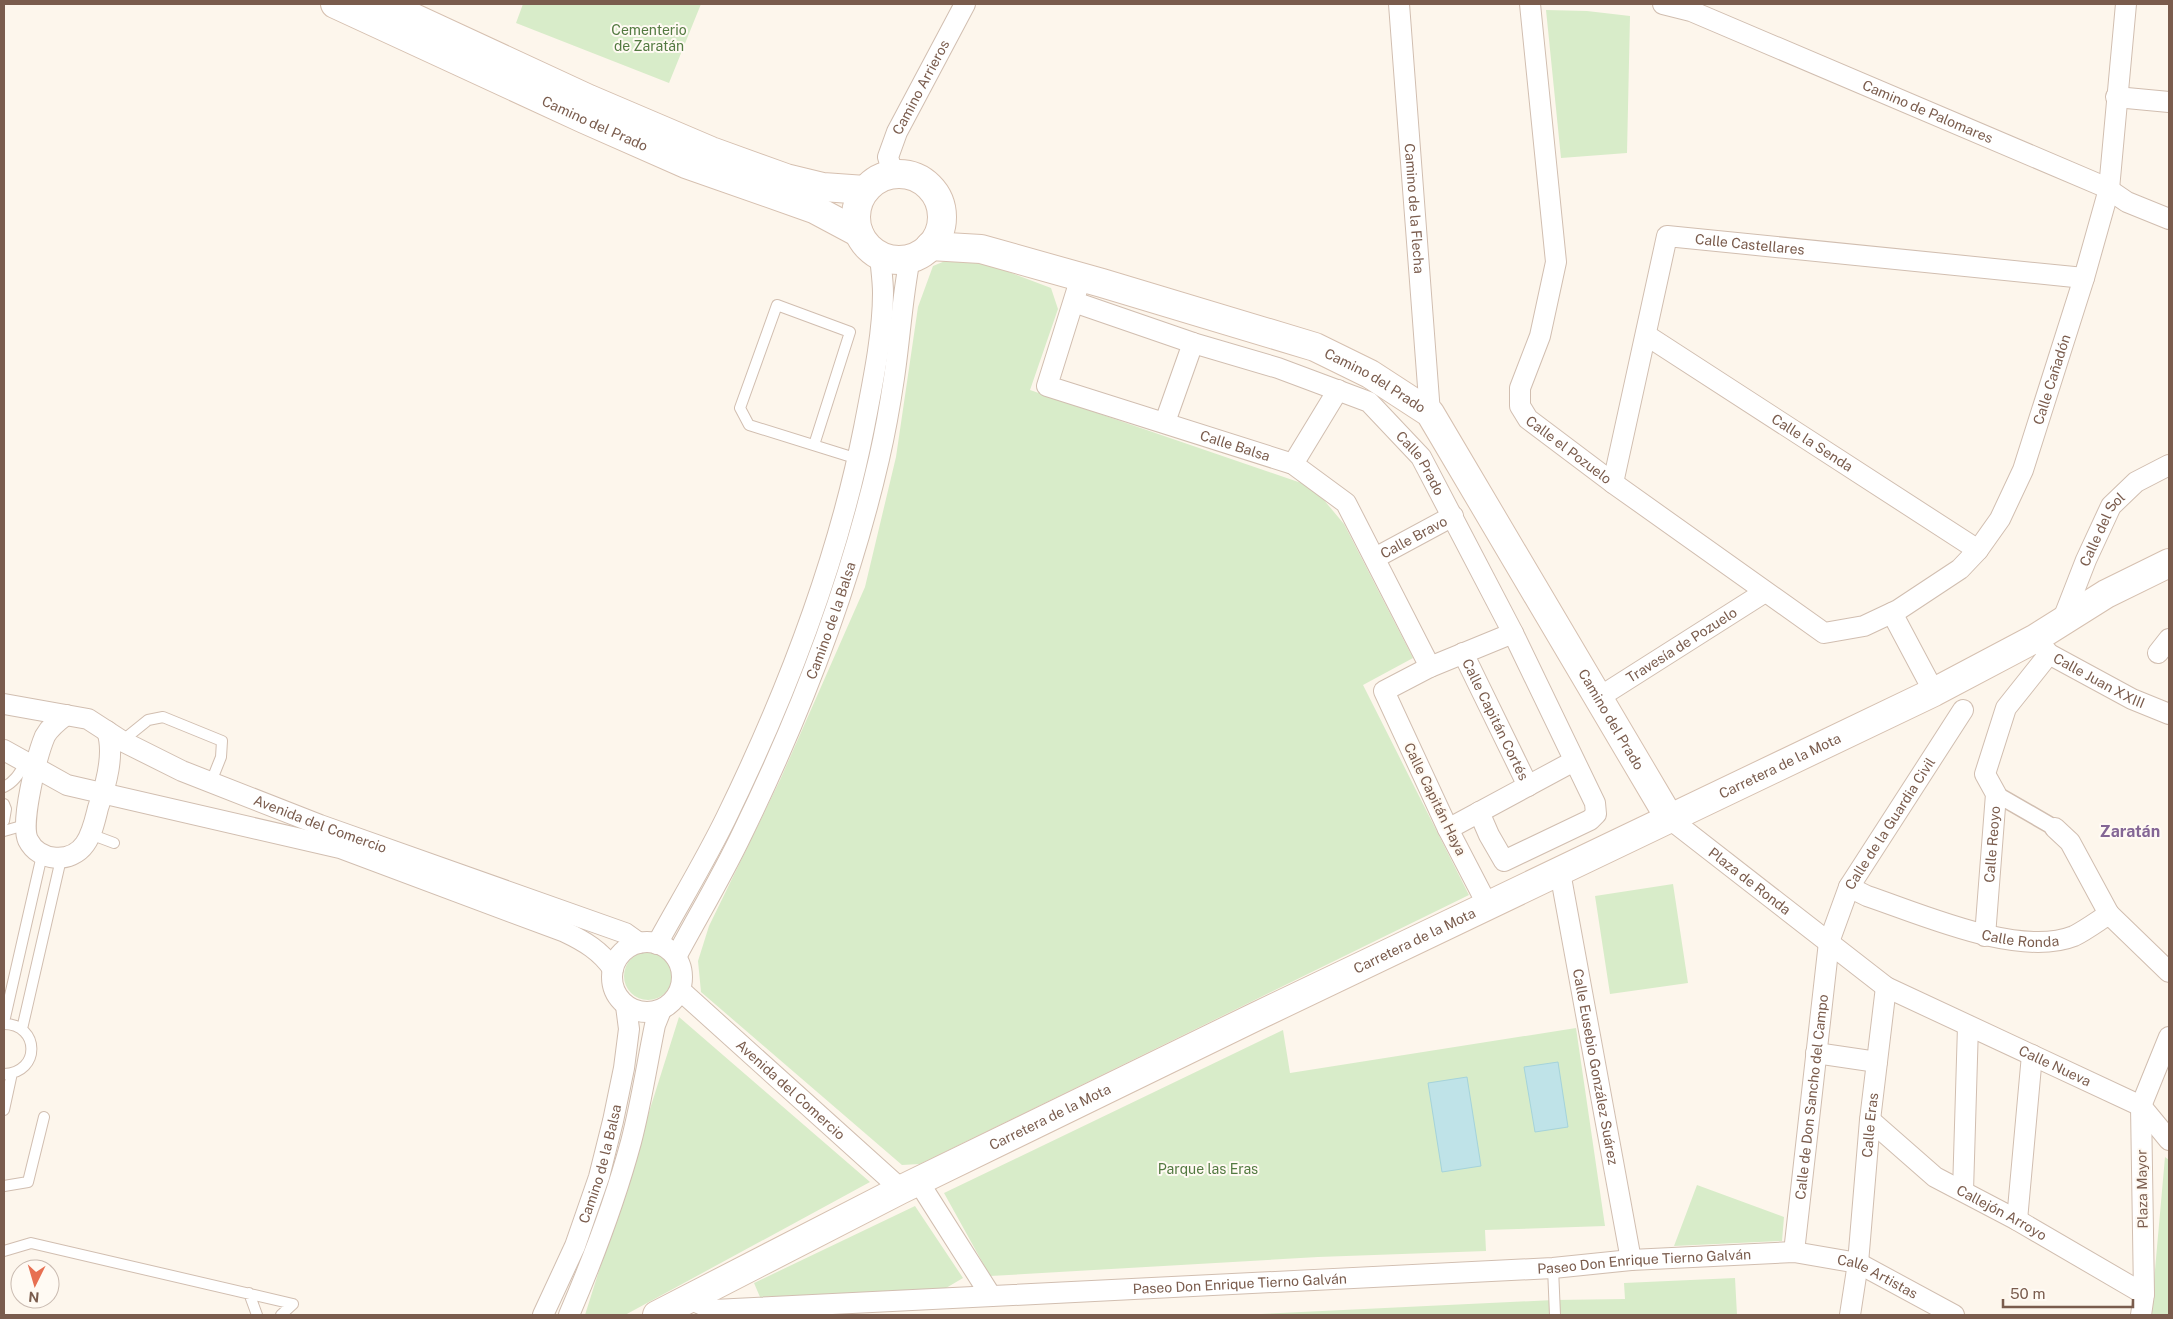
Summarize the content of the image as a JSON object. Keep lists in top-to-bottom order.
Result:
{
  "streets": {
    "main road": ["Camino del Prado", "Carretera de la Mota"],
    "street": [
      "Camino Arrieros",
      "Camino de Palomares",
      "Camino de la Flecha",
      "Calle Castellares",
      "Calle Cañadón",
      "Calle la Senda",
      "Calle Balsa",
      "Calle el Pozuelo",
      "Calle Prado",
      "Calle del Sol",
      "Calle Bravo",
      "Camino de la Balsa",
      "Travesía de Pozuelo",
      "Calle Juan XXIII",
      "Calle Capitán Cortés",
      "Calle Capitán Haya",
      "Avenida del Comercio",
      "Calle de la Guardia Civil",
      "Calle Reoyo",
      "Plaza de Ronda",
      "Calle Ronda",
      "Calle Eusebio González Suárez",
      "Calle Nueva",
      "Calle de Don Sancho del Campo",
      "Calle Eras",
      "Plaza Mayor",
      "Callejón Arroyo",
      "Paseo Don Enrique Tierno Galván",
      "Calle Artistas"
    ]
  },
  "crossings": [
    ["Camino Arrieros", "Camino del Prado"],
    ["Camino Arrieros", "Camino de la Balsa"],
    ["Camino de Palomares", "Calle Cañadón"],
    ["Camino del Prado", "Camino de la Flecha"],
    ["Camino del Prado", "Calle Balsa"],
    ["Camino del Prado", "Calle Prado"],
    ["Camino del Prado", "Camino de la Balsa"],
    ["Camino del Prado", "Travesía de Pozuelo"],
    ["Camino del Prado", "Carretera de la Mota"],
    ["Camino del Prado", "Plaza de Ronda"],
    ["Calle Castellares", "Calle Cañadón"],
    ["Calle Castellares", "Calle la Senda"],
    ["Calle Castellares", "Calle el Pozuelo"],
    ["Calle Cañadón", "Calle la Senda"],
    ["Calle Cañadón", "Calle el Pozuelo"],
    ["Calle Balsa", "Calle Prado"],
    ["Calle Balsa", "Calle Bravo"],
    ["Calle Balsa", "Calle Capitán Haya"],
    ["Calle el Pozuelo", "Travesía de Pozuelo"],
    ["Calle Prado", "Calle Bravo"],
    ["Calle del Sol", "Carretera de la Mota"],
    ["Camino de la Balsa", "Avenida del Comercio"],
    ["Calle Juan XXIII", "Carretera de la Mota"],
    ["Calle Juan XXIII", "Calle Reoyo"],
    ["Carretera de la Mota", "Calle Capitán Haya"],
    ["Carretera de la Mota", "Avenida del Comercio"],
    ["Carretera de la Mota", "Calle Reoyo"],
    ["Carretera de la Mota", "Plaza de Ronda"],
    ["Carretera de la Mota", "Calle Eusebio González Suárez"],
    ["Carretera de la Mota", "Paseo Don Enrique Tierno Galván"],
    ["Avenida del Comercio", "Paseo Don Enrique Tierno Galván"],
    ["Calle de la Guardia Civil", "Plaza de Ronda"],
    ["Calle de la Guardia Civil", "Calle Ronda"],
    ["Calle de la Guardia Civil", "Calle Nueva"],
    ["Calle de la Guardia Civil", "Calle de Don Sancho del Campo"],
    ["Calle Reoyo", "Calle Ronda"],
    ["Plaza de Ronda", "Calle Nueva"],
    ["Plaza de Ronda", "Calle de Don Sancho del Campo"],
    ["Calle Eusebio González Suárez", "Paseo Don Enrique Tierno Galván"],
    ["Calle Nueva", "Calle de Don Sancho del Campo"],
    ["Calle Nueva", "Calle Eras"],
    ["Calle Nueva", "Plaza Mayor"],
    ["Calle de Don Sancho del Campo", "Paseo Don Enrique Tierno Galván"],
    ["Calle de Don Sancho del Campo", "Calle Artistas"],
    ["Calle Eras", "Callejón Arroyo"],
    ["Calle Eras", "Calle Artistas"],
    ["Plaza Mayor", "Callejón Arroyo"],
    ["Paseo Don Enrique Tierno Galván", "Calle Artistas"]
  ],
  "districts": ["Zaratán"],
  "parks": ["Cementerio de Zaratán", "Parque las Eras"],
  "scale_bar": "50 m",
  "north": "bottom"
}
